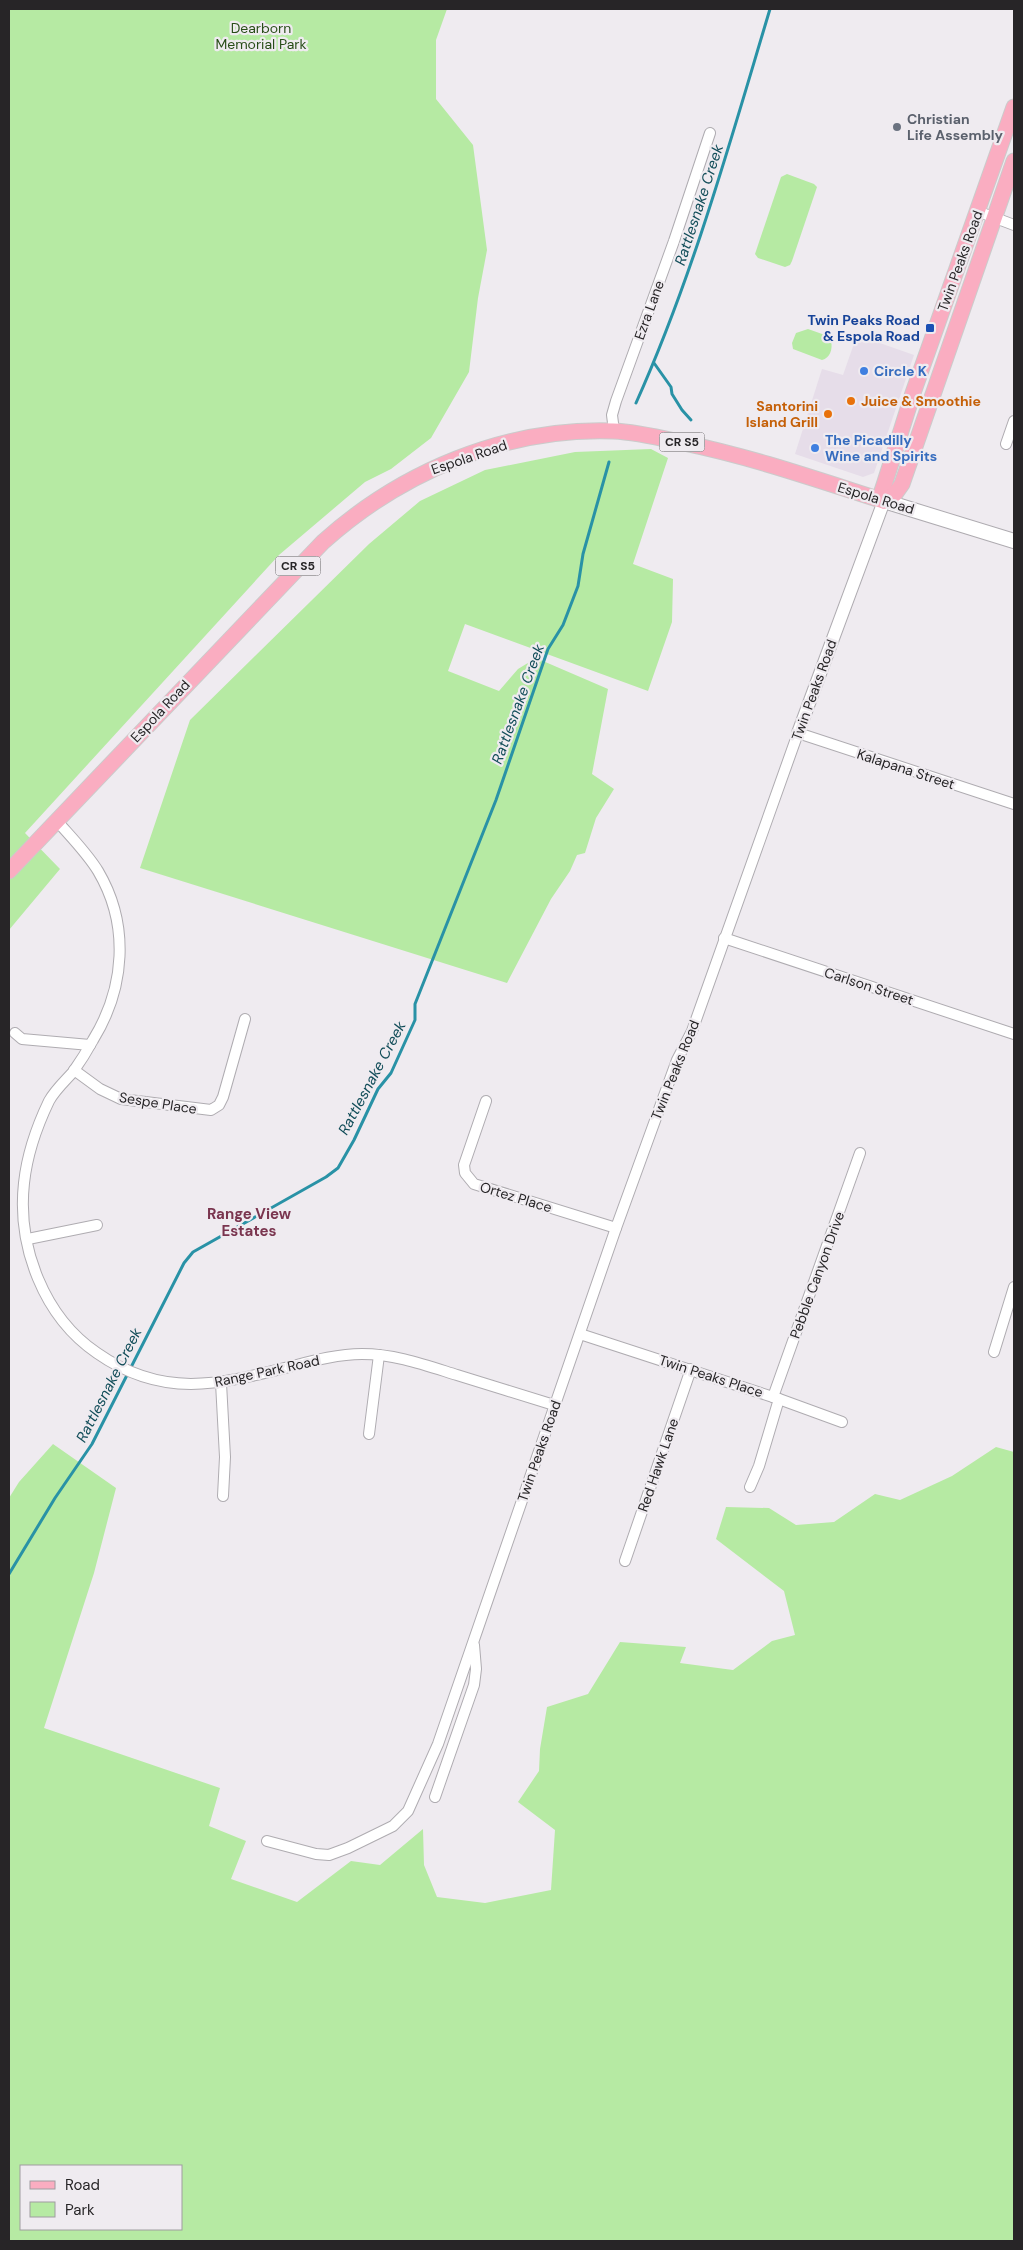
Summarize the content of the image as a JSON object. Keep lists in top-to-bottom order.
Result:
{
  "streets": {
    "main road": ["Twin Peaks Road", "CR S5", "Espola Road"],
    "street": [
      "Ezra Lane",
      "Kalapana Street",
      "Carlson Street",
      "Sespe Place",
      "Ortez Place",
      "Pebble Canyon Drive",
      "Range Park Road",
      "Twin Peaks Place",
      "Red Hawk Lane"
    ]
  },
  "crossings": [
    ["Twin Peaks Road", "Espola Road"],
    ["Twin Peaks Road", "Kalapana Street"],
    ["Twin Peaks Road", "Carlson Street"],
    ["Twin Peaks Road", "Ortez Place"],
    ["Twin Peaks Road", "Range Park Road"],
    ["Twin Peaks Road", "Twin Peaks Place"],
    ["Ezra Lane", "Espola Road"],
    ["Espola Road", "Range Park Road"],
    ["Sespe Place", "Range Park Road"],
    ["Pebble Canyon Drive", "Twin Peaks Place"],
    ["Twin Peaks Place", "Red Hawk Lane"]
  ],
  "districts": ["Range View Estates"],
  "water": ["Rattlesnake Creek"],
  "parks": ["Dearborn Memorial Park"],
  "places": {
    "other": [
      "Christian Life Assembly",
      "Circle K",
      "Juice & Smoothie",
      "Santorini Island Grill",
      "The Picadilly Wine and Spirits"
    ],
    "transit": ["Twin Peaks Road & Espola Road"]
  },
  "legend": ["Road", "Park"]
}
